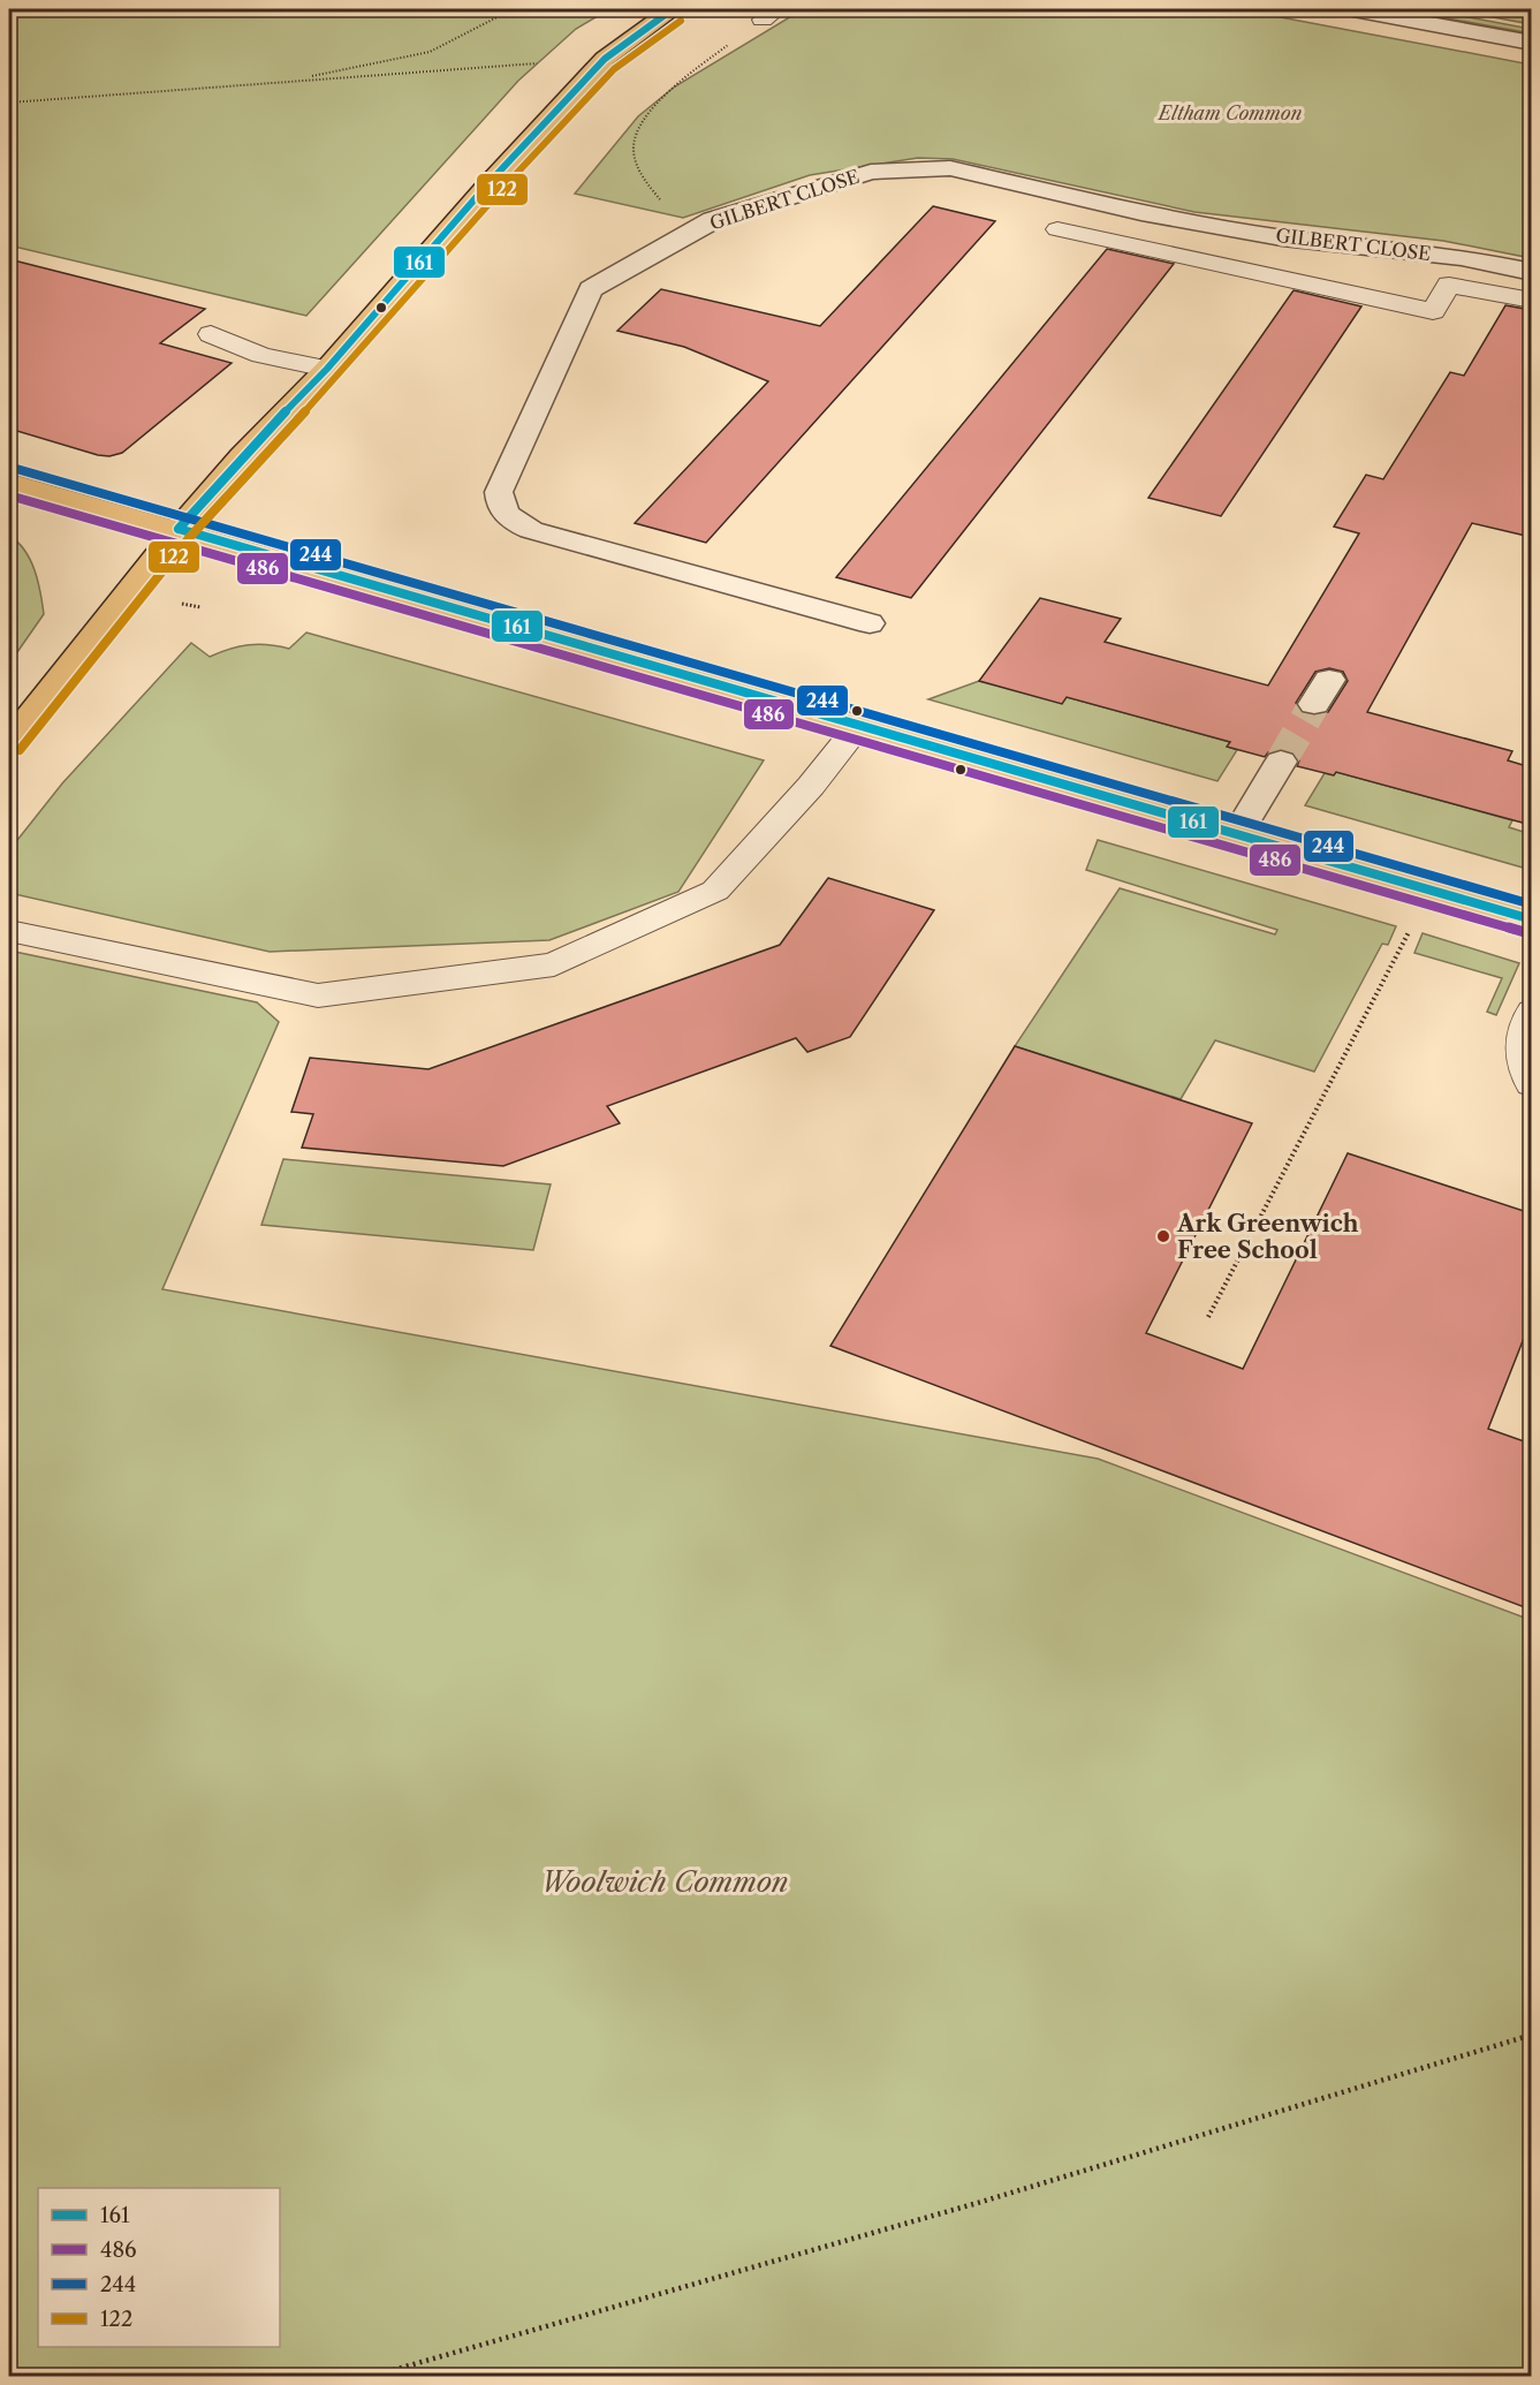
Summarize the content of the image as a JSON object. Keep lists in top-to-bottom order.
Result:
{
  "streets": {
    "street": ["GILBERT CLOSE"]
  },
  "parks": ["Eltham Common", "Woolwich Common"],
  "places": ["Ark Greenwich Free School"],
  "lines": [
    "transit line 161",
    "transit line 122",
    "transit line 244",
    "transit line 486"
  ],
  "legend": [
    "161",
    "486",
    "244",
    "122"
  ]
}
